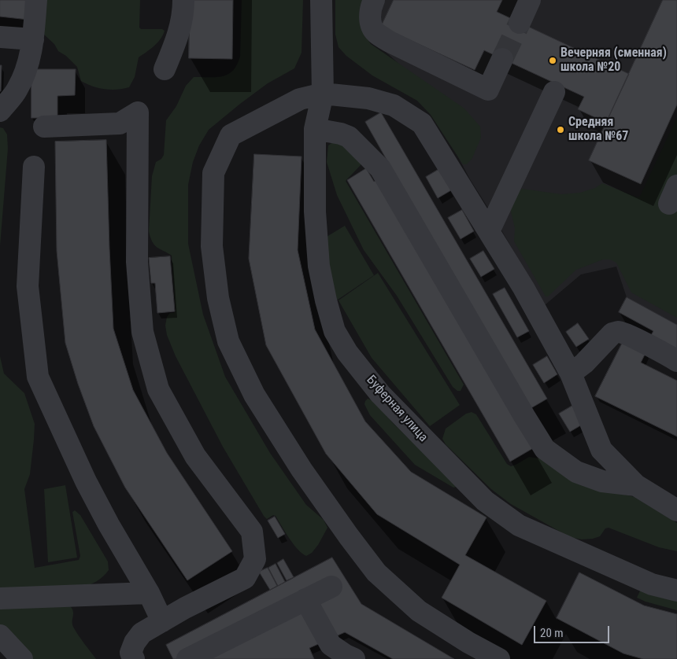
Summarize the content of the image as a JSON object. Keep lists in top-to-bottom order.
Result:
{
  "streets": {
    "lane": ["Буферная улица"]
  },
  "places": ["Вечерняя (сменная) школа №20", "Средняя школа №67"],
  "scale_bar": "20 m"
}
